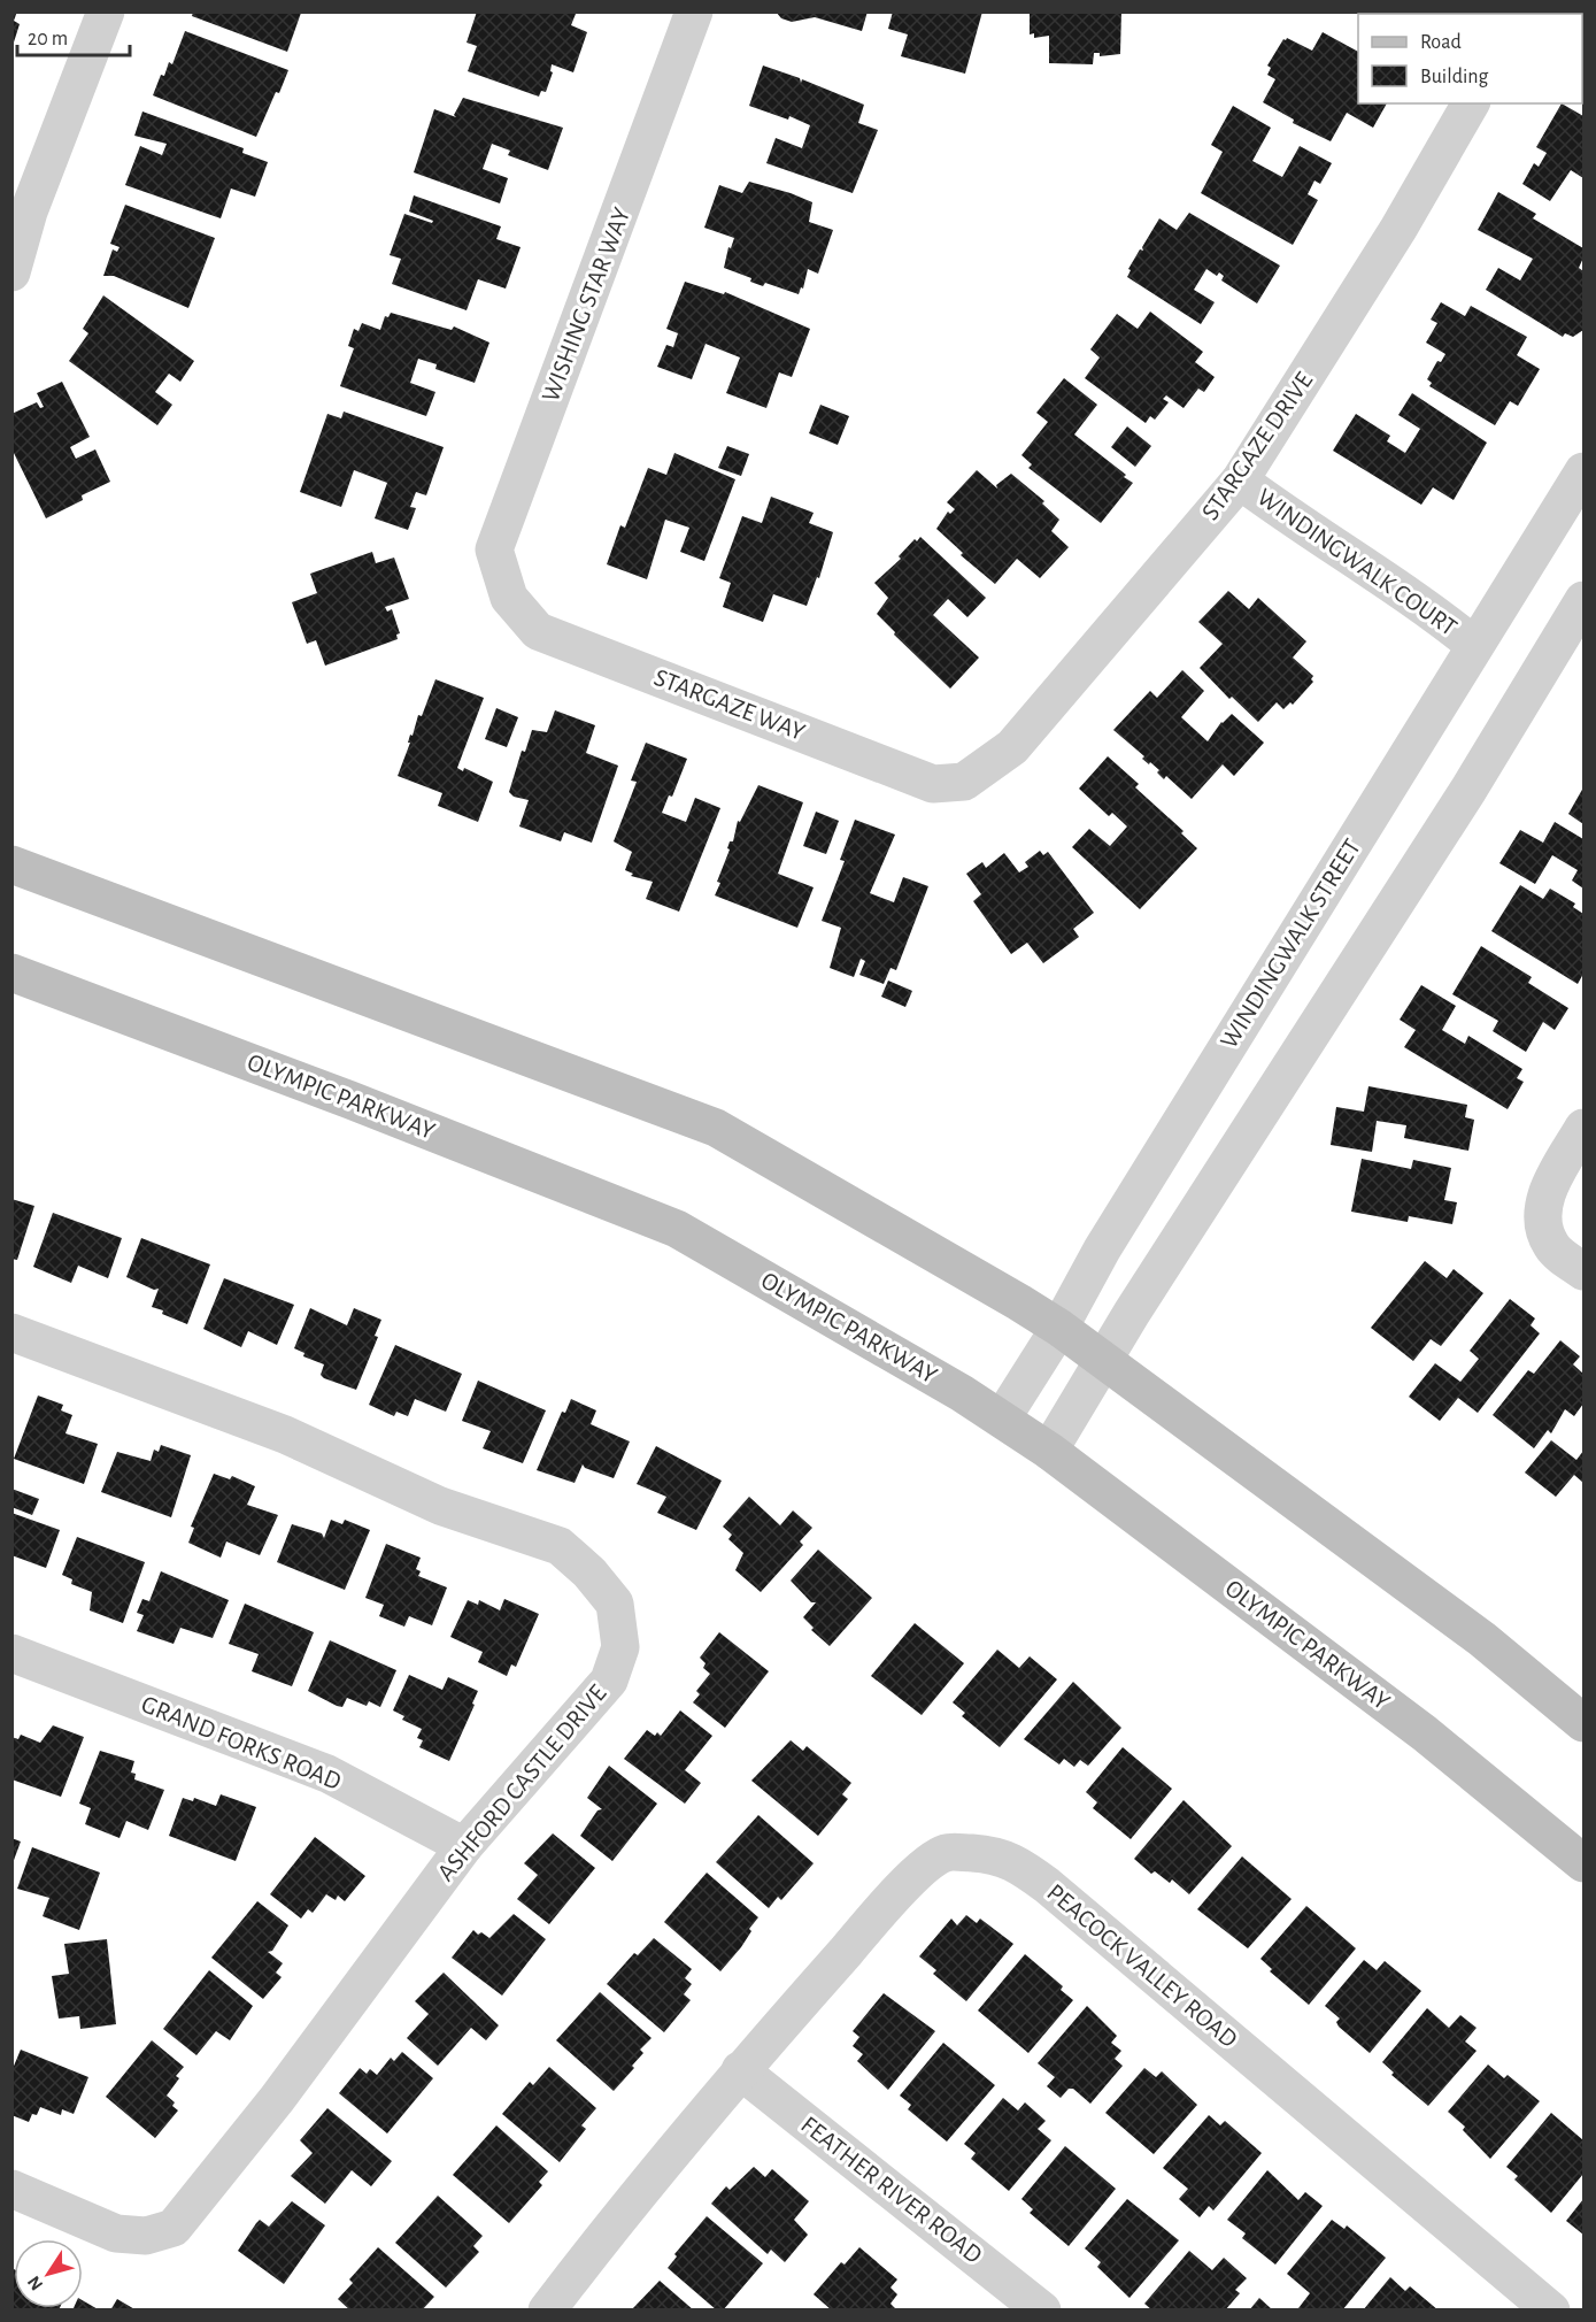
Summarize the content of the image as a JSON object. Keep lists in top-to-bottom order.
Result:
{
  "streets": {
    "main road": ["OLYMPIC PARKWAY"],
    "street": [
      "WISHING STAR WAY",
      "STARGAZE DRIVE",
      "WINDINGWALK COURT",
      "STARGAZE WAY",
      "WINDINGWALK STREET",
      "GRAND FORKS ROAD",
      "ASHFORD CASTLE DRIVE",
      "PEACOCK VALLEY ROAD",
      "FEATHER RIVER ROAD"
    ]
  },
  "crossings": [
    ["WISHING STAR WAY", "STARGAZE WAY"],
    ["STARGAZE DRIVE", "WINDINGWALK COURT"],
    ["STARGAZE DRIVE", "STARGAZE WAY"],
    ["WINDINGWALK COURT", "WINDINGWALK STREET"],
    ["WINDINGWALK STREET", "OLYMPIC PARKWAY"],
    ["GRAND FORKS ROAD", "ASHFORD CASTLE DRIVE"],
    ["PEACOCK VALLEY ROAD", "FEATHER RIVER ROAD"]
  ],
  "legend": ["Road", "Building"],
  "scale_bar": "20 m",
  "north": "bottom left"
}
